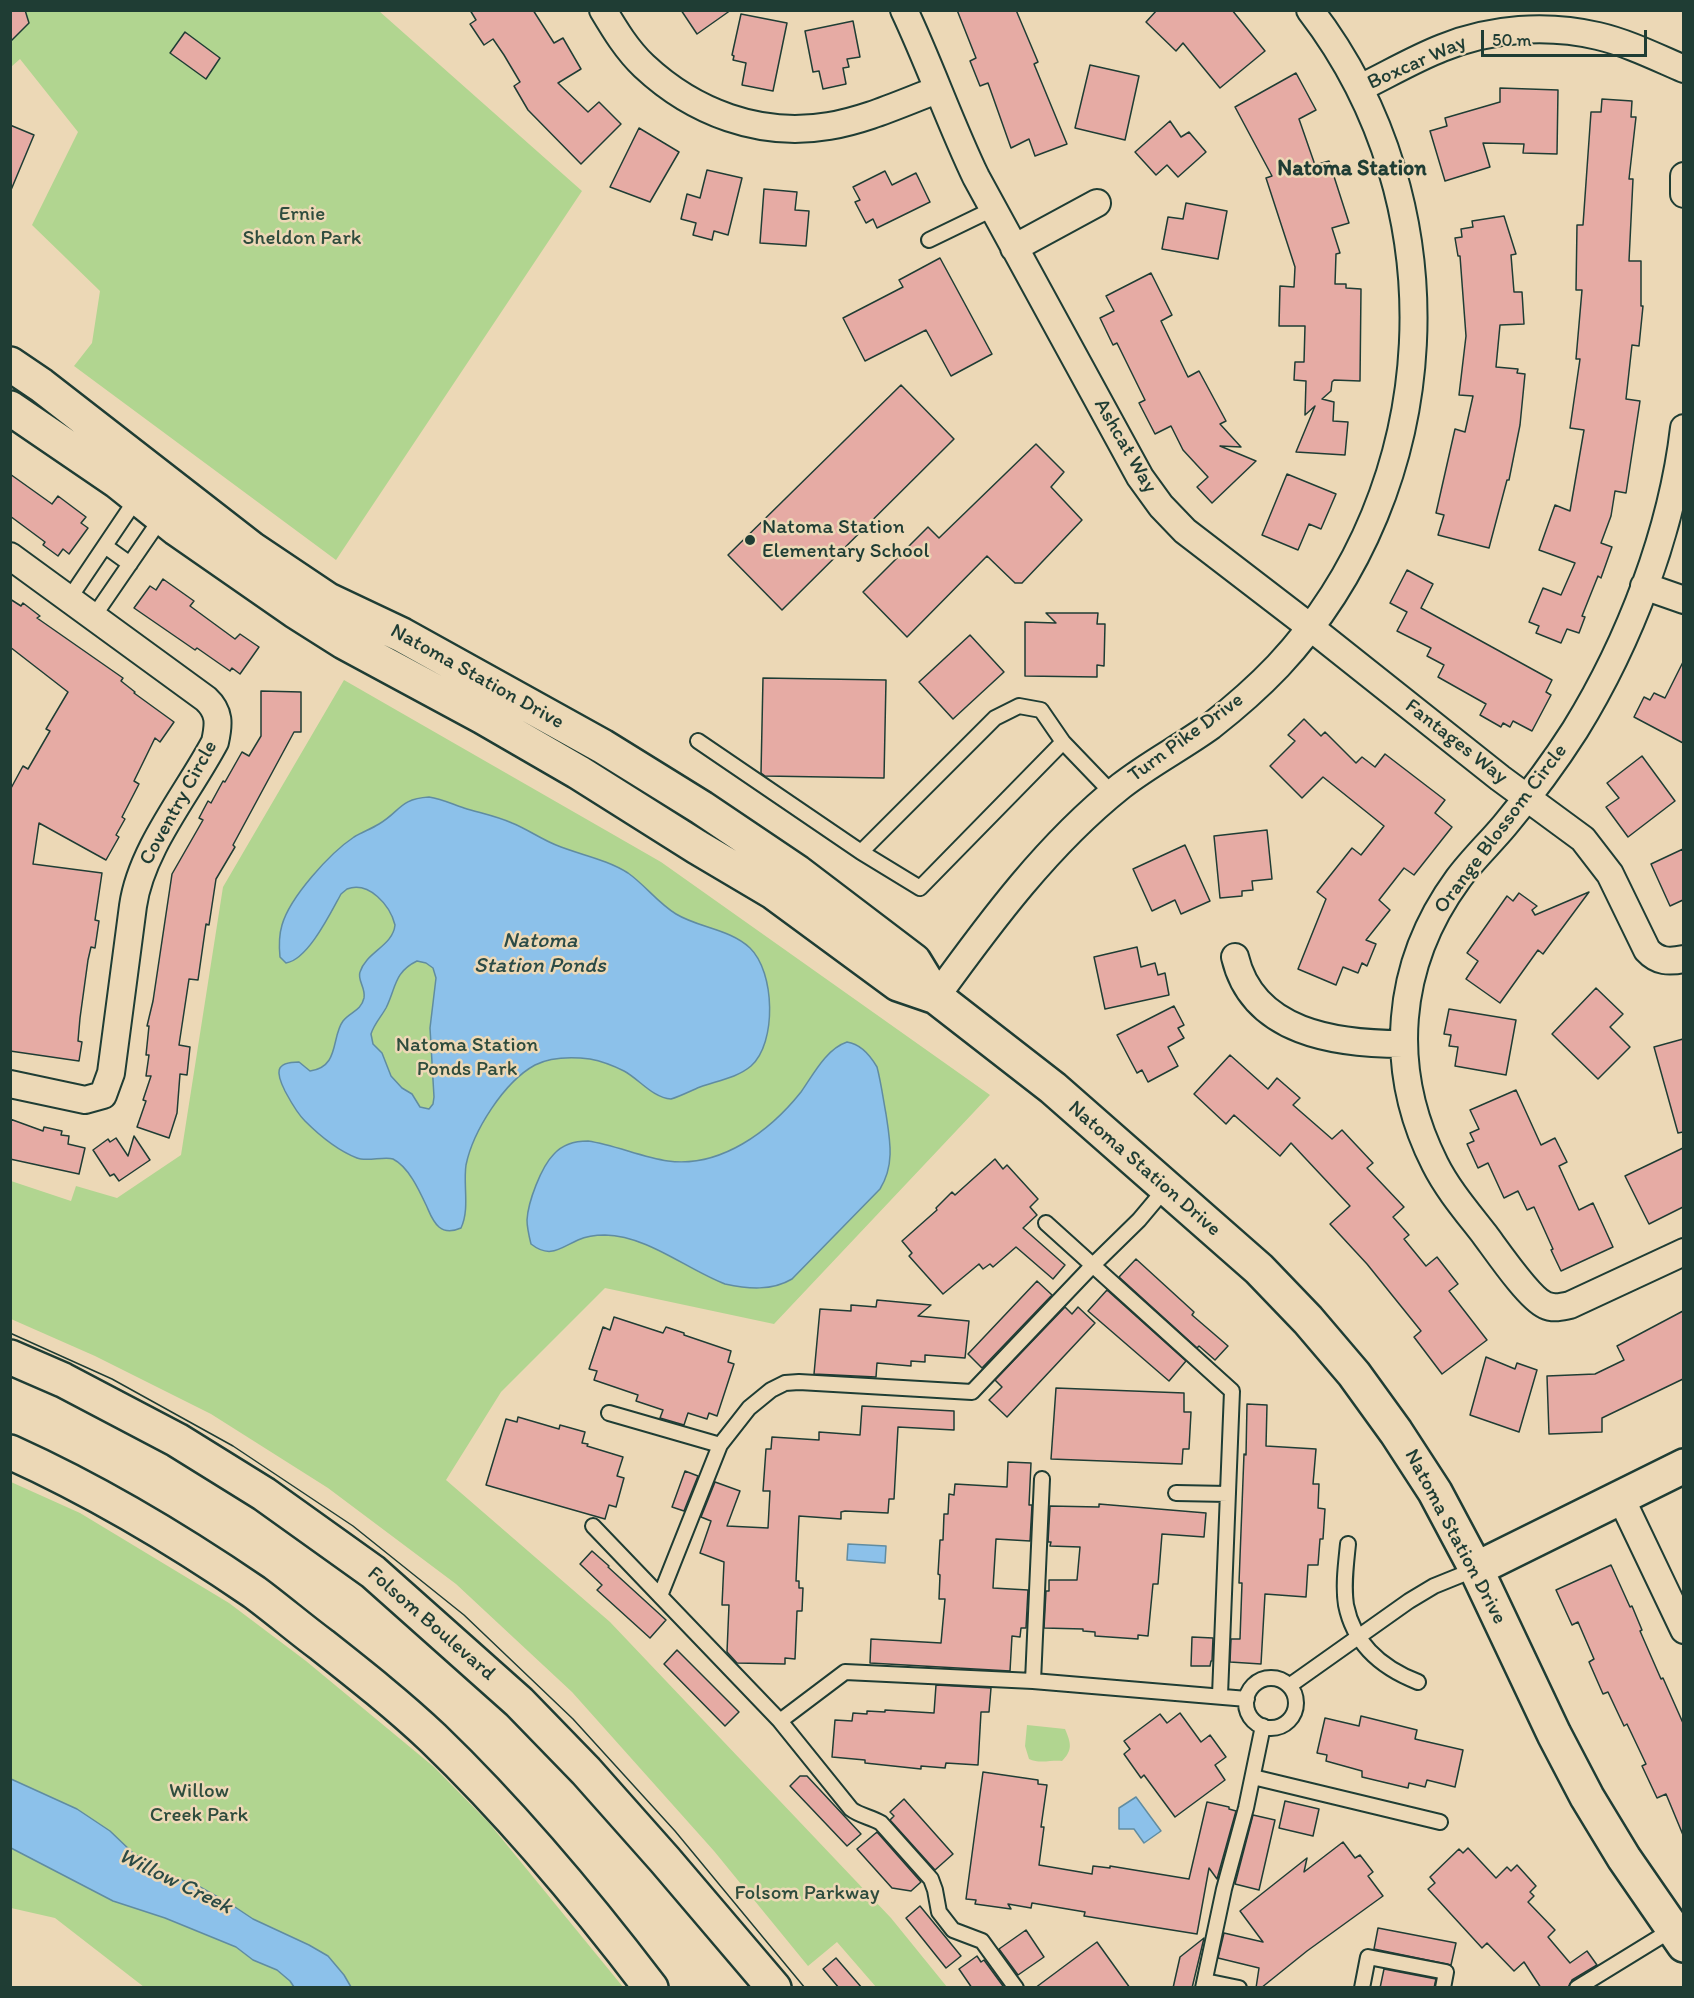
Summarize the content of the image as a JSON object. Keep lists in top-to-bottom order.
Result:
{
  "streets": {
    "street": [
      "Boxcar Way",
      "Ashcat Way",
      "Natoma Station Drive",
      "Turn Pike Drive",
      "Fantages Way",
      "Coventry Circle",
      "Orange Blossom Circle",
      "Folsom Boulevard"
    ]
  },
  "crossings": [
    ["Boxcar Way", "Turn Pike Drive"],
    ["Ashcat Way", "Turn Pike Drive"],
    ["Ashcat Way", "Fantages Way"],
    ["Natoma Station Drive", "Turn Pike Drive"],
    ["Turn Pike Drive", "Fantages Way"],
    ["Fantages Way", "Orange Blossom Circle"]
  ],
  "districts": ["Natoma Station"],
  "water": ["Natoma Station Ponds", "Willow Creek"],
  "parks": [
    "Ernie Sheldon Park",
    "Natoma Station Ponds Park",
    "Willow Creek Park",
    "Folsom Parkway"
  ],
  "places": ["Natoma Station Elementary School"],
  "scale_bar": "50 m"
}
